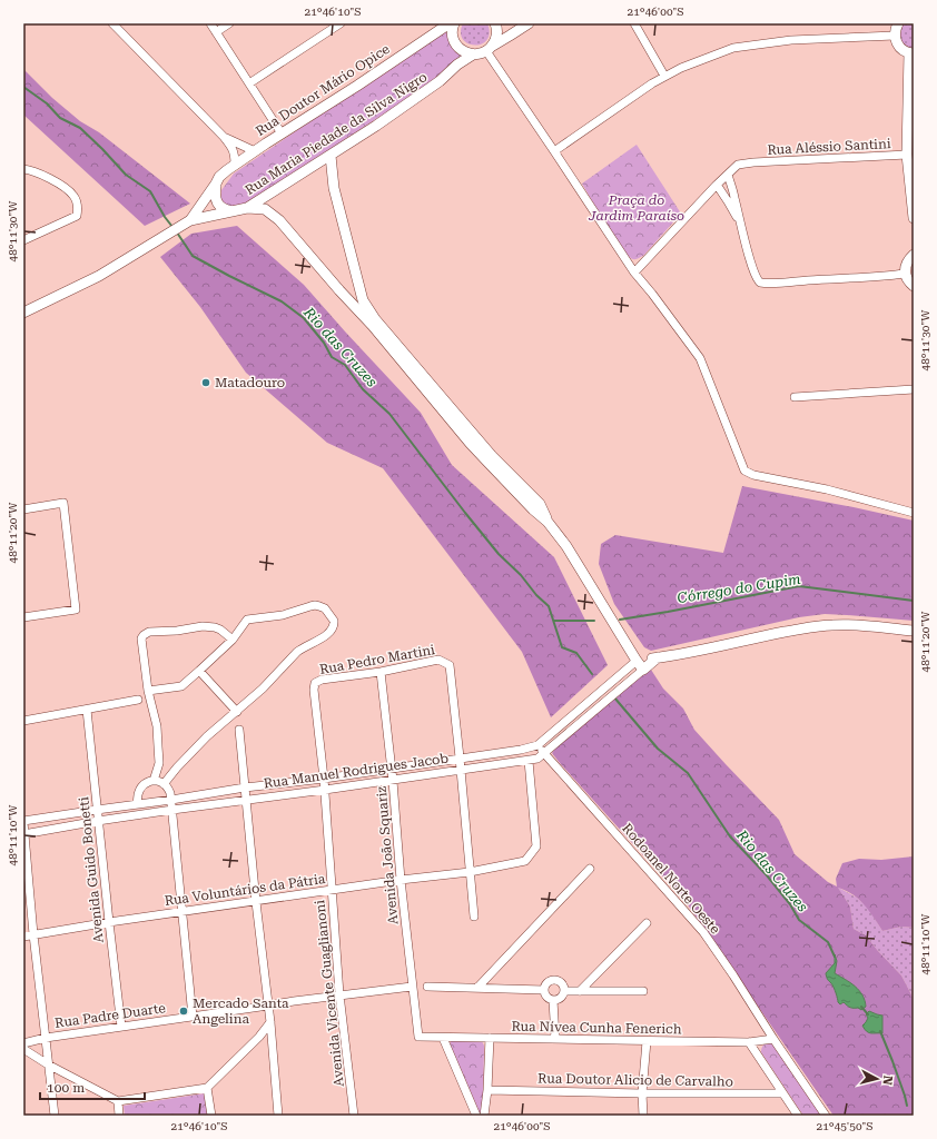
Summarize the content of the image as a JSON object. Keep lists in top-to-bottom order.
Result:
{
  "streets": {
    "street": [
      "Rua Doutor Mário Opice",
      "Rua Maria Piedade da Silva Nigro",
      "Rua Aléssio Santini",
      "Rua Pedro Martini",
      "Rua Manuel Rodrigues Jacob",
      "Avenida João Squariz",
      "Avenida Guido Bonetti",
      "Rodoanel Norte Oeste",
      "Rua Voluntários da Pátria",
      "Avenida Vicente Guaglianoni",
      "Rua Padre Duarte",
      "Rua Nívea Cunha Fenerich",
      "Rua Doutor Alicio de Carvalho"
    ]
  },
  "crossings": [
    ["Rua Doutor Mário Opice", "Rua Maria Piedade da Silva Nigro"],
    ["Rua Pedro Martini", "Rua Manuel Rodrigues Jacob"],
    ["Rua Pedro Martini", "Avenida João Squariz"],
    ["Rua Pedro Martini", "Avenida Vicente Guaglianoni"],
    ["Rua Manuel Rodrigues Jacob", "Avenida João Squariz"],
    ["Rua Manuel Rodrigues Jacob", "Avenida Guido Bonetti"],
    ["Rua Manuel Rodrigues Jacob", "Rodoanel Norte Oeste"],
    ["Rua Manuel Rodrigues Jacob", "Rua Voluntários da Pátria"],
    ["Rua Manuel Rodrigues Jacob", "Avenida Vicente Guaglianoni"],
    ["Avenida João Squariz", "Rua Voluntários da Pátria"],
    ["Avenida João Squariz", "Rua Padre Duarte"],
    ["Avenida João Squariz", "Rua Nívea Cunha Fenerich"],
    ["Avenida Guido Bonetti", "Rua Voluntários da Pátria"],
    ["Avenida Guido Bonetti", "Rua Padre Duarte"],
    ["Rodoanel Norte Oeste", "Rua Nívea Cunha Fenerich"],
    ["Rua Voluntários da Pátria", "Avenida Vicente Guaglianoni"],
    ["Avenida Vicente Guaglianoni", "Rua Padre Duarte"]
  ],
  "water": ["Rio das Cruzes", "Córrego do Cupim"],
  "parks": ["Praça do Jardim Paraíso"],
  "places": ["Matadouro", "Mercado Santa Angelina"],
  "scale_bar": "100 m",
  "north": "right",
  "coordinates": [
    "21°46'10\"S",
    "21°46'00\"S",
    "48°11'30\"W",
    "48°11'20\"W",
    "48°11'10\"W",
    "21°45'50\"S"
  ]
}
